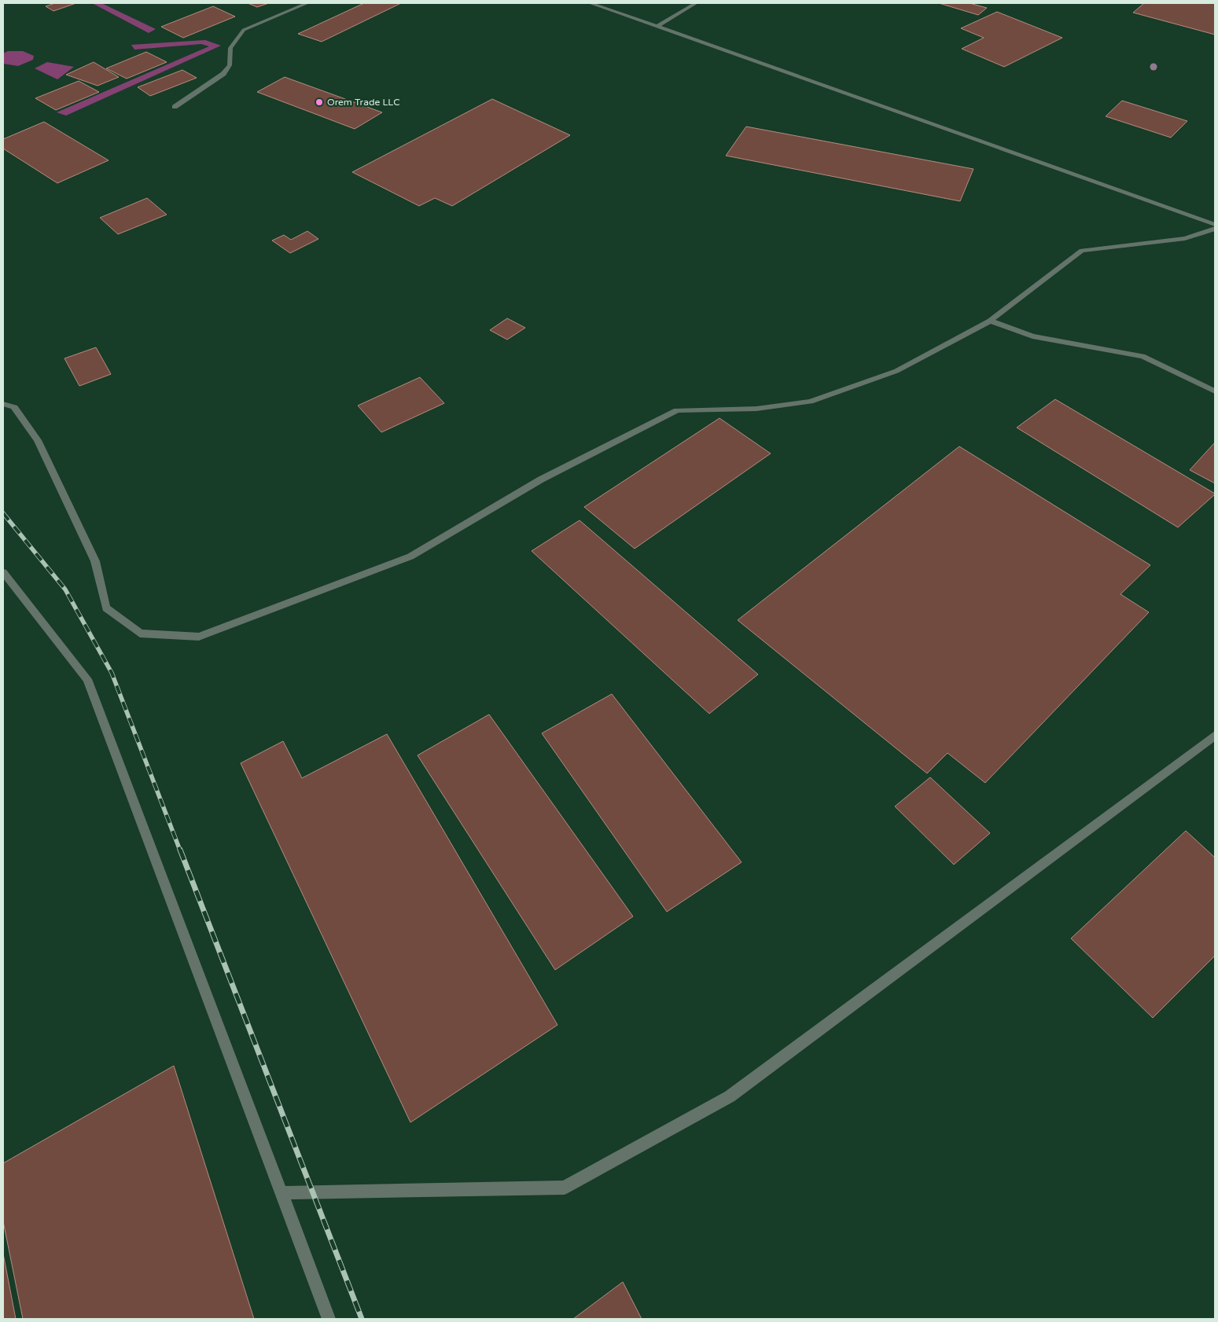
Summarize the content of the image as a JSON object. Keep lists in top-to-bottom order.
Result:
{
  "places": ["Orem Trade LLC"]
}
